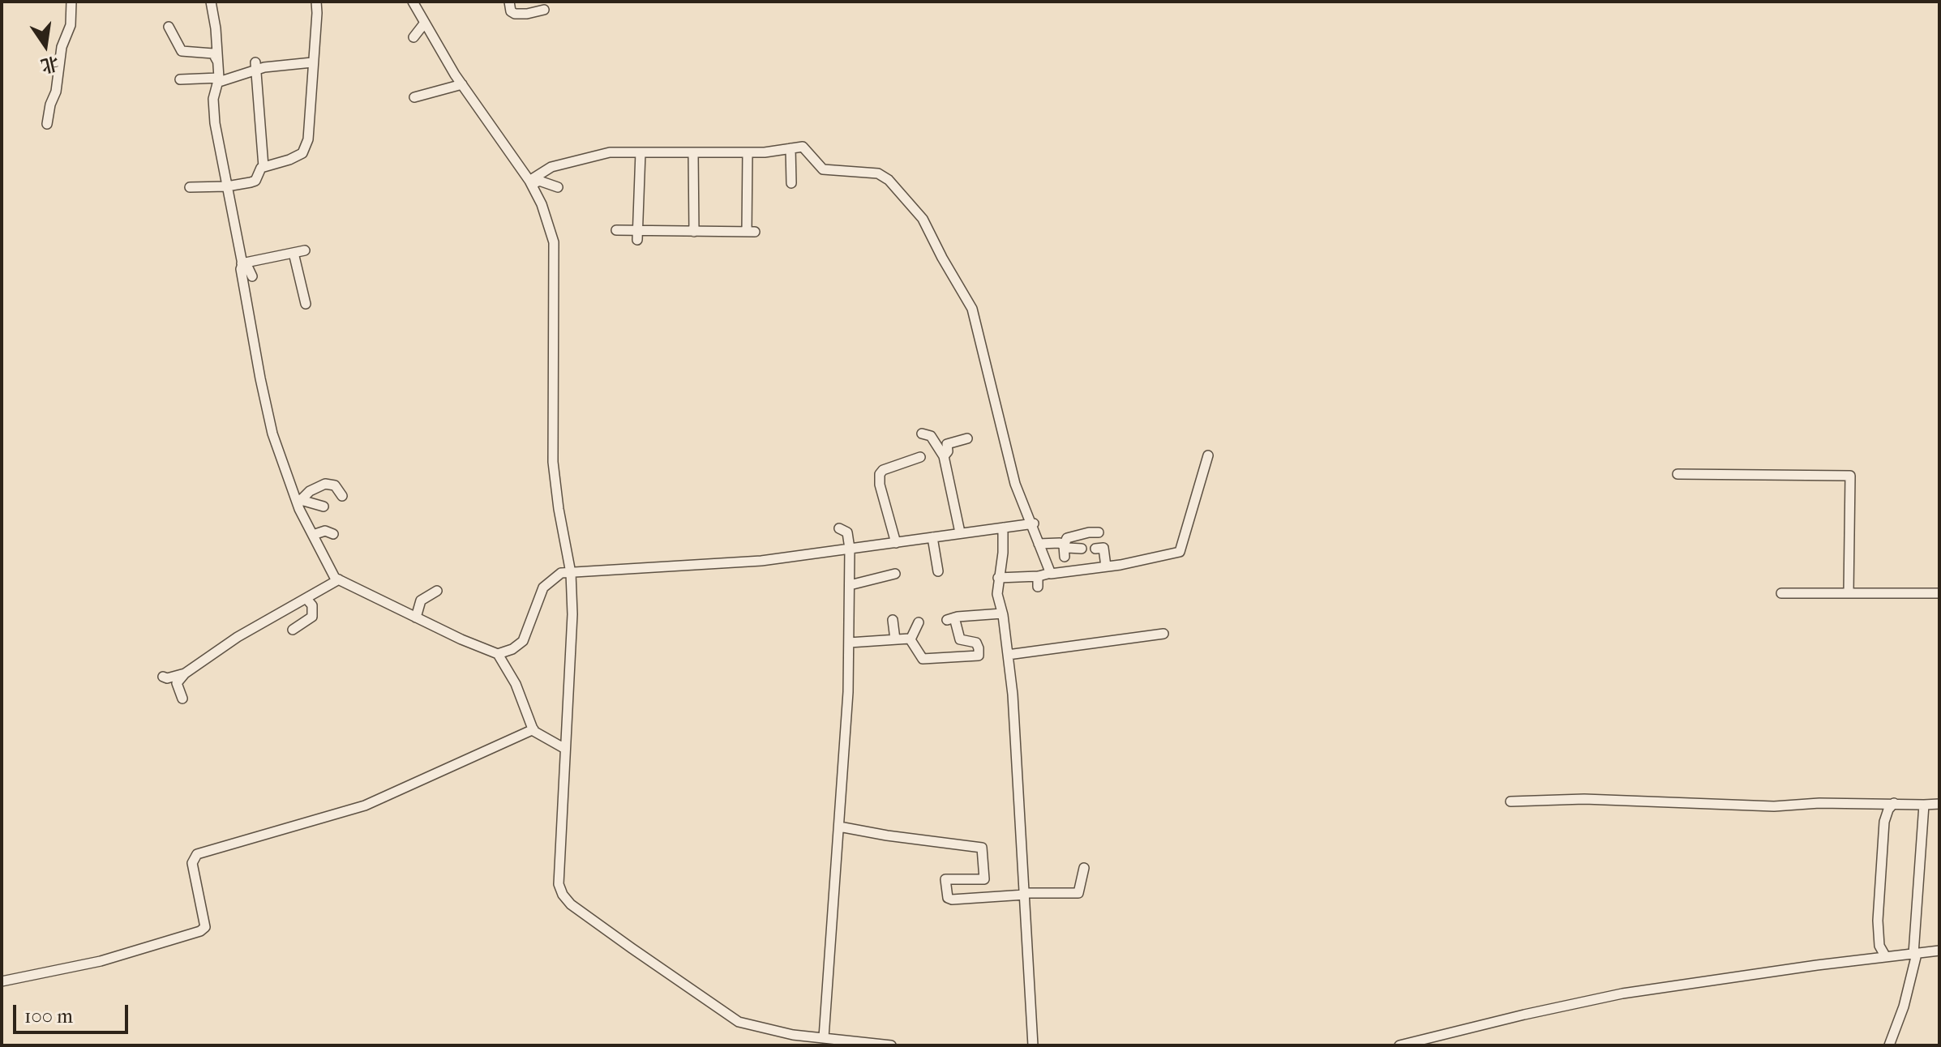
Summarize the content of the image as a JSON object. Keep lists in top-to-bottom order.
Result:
{
  "scale_bar": "100 m",
  "north": "bottom"
}
